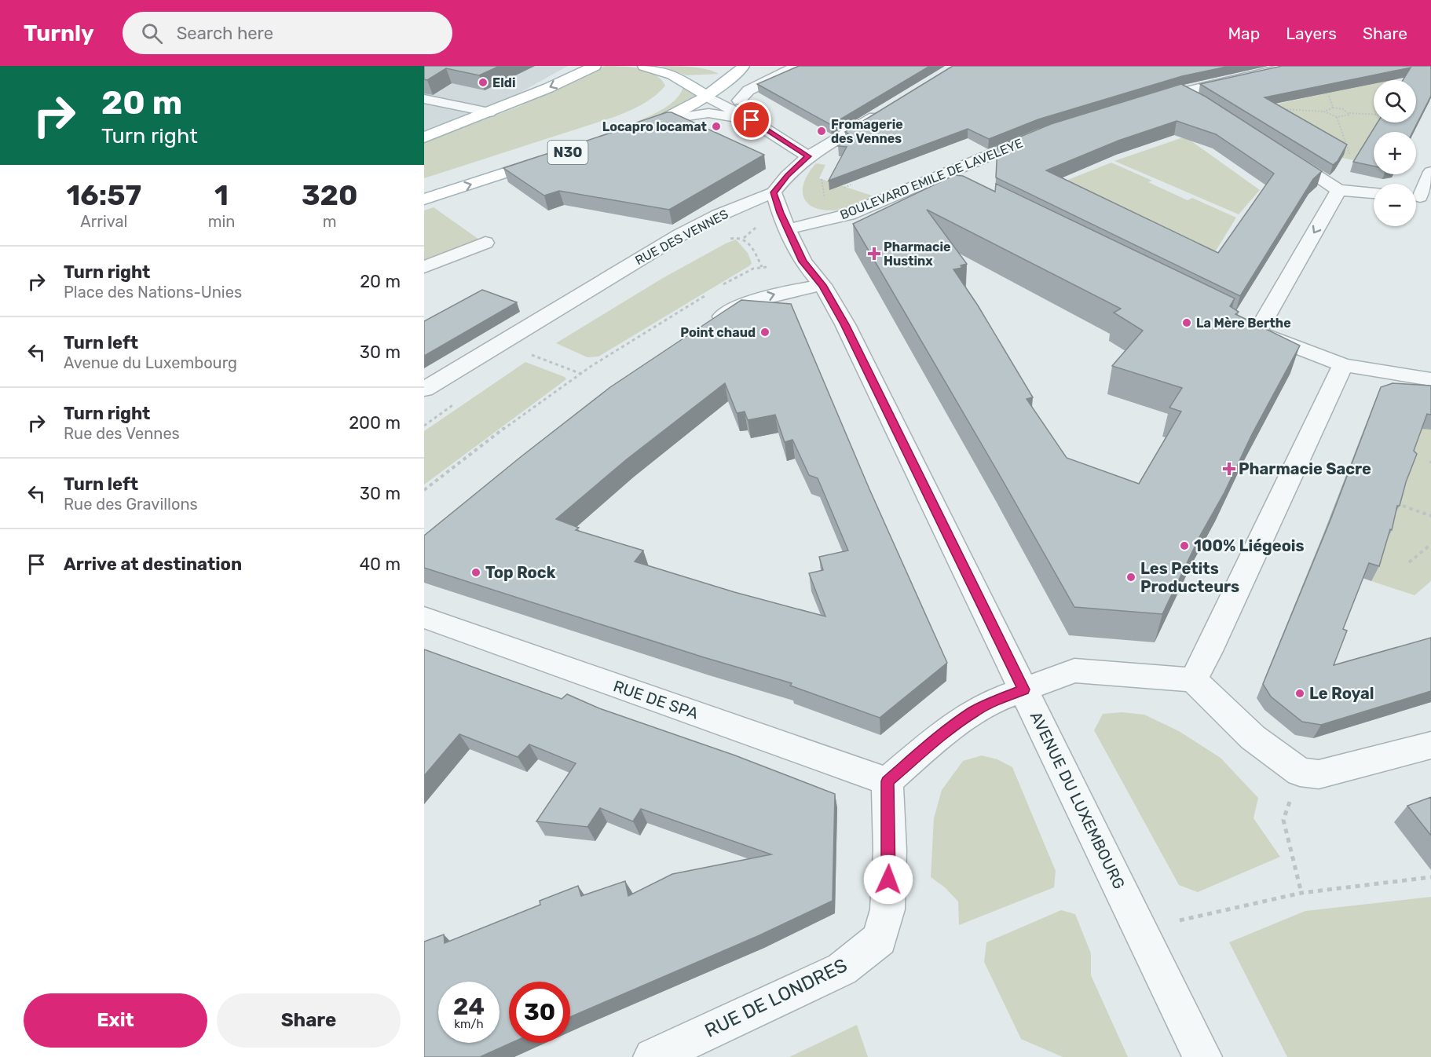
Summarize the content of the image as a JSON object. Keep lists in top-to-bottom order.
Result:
{
  "streets": {
    "main road": ["N30"],
    "street": [
      "BOULEVARD EMILE DE LAVELEYE",
      "RUE DES VENNES",
      "RUE DE SPA",
      "AVENUE DU LUXEMBOURG",
      "RUE DE LONDRES"
    ]
  },
  "crossings": [
    ["BOULEVARD EMILE DE LAVELEYE", "AVENUE DU LUXEMBOURG"],
    ["RUE DES VENNES", "AVENUE DU LUXEMBOURG"],
    ["RUE DE SPA", "RUE DE LONDRES"]
  ],
  "places": {
    "other": [
      "Eldi",
      "Locapro locamat",
      "Fromagerie des Vennes",
      "La Mère Berthe",
      "Point chaud",
      "100% Liégeois",
      "Top Rock",
      "Les Petits Producteurs",
      "Le Royal"
    ],
    "health": ["Pharmacie Hustinx", "Pharmacie Sacre"]
  },
  "page": {
    "header": "Turnly",
    "search": "Search here",
    "nav": ["Map", "Layers", "Share"],
    "turn": ["20 m", "Turn right"],
    "map_buttons": ["+", "−"],
    "eta": [
      "16:57",
      "Arrival",
      "1",
      "min",
      "320",
      "m"
    ],
    "list": [
      {
        "name": "Turn right",
        "note": "Place des Nations-Unies",
        "value": "20 m"
      },
      {
        "name": "Turn left",
        "note": "Avenue du Luxembourg",
        "value": "30 m"
      },
      {
        "name": "Turn right",
        "note": "Rue des Vennes",
        "value": "200 m"
      },
      {
        "name": "Turn left",
        "note": "Rue des Gravillons",
        "value": "30 m"
      },
      {
        "name": "Arrive at destination",
        "value": "40 m"
      }
    ],
    "speed": "24 km/h",
    "limit": "30",
    "buttons": ["Exit", "Share"]
  }
}
